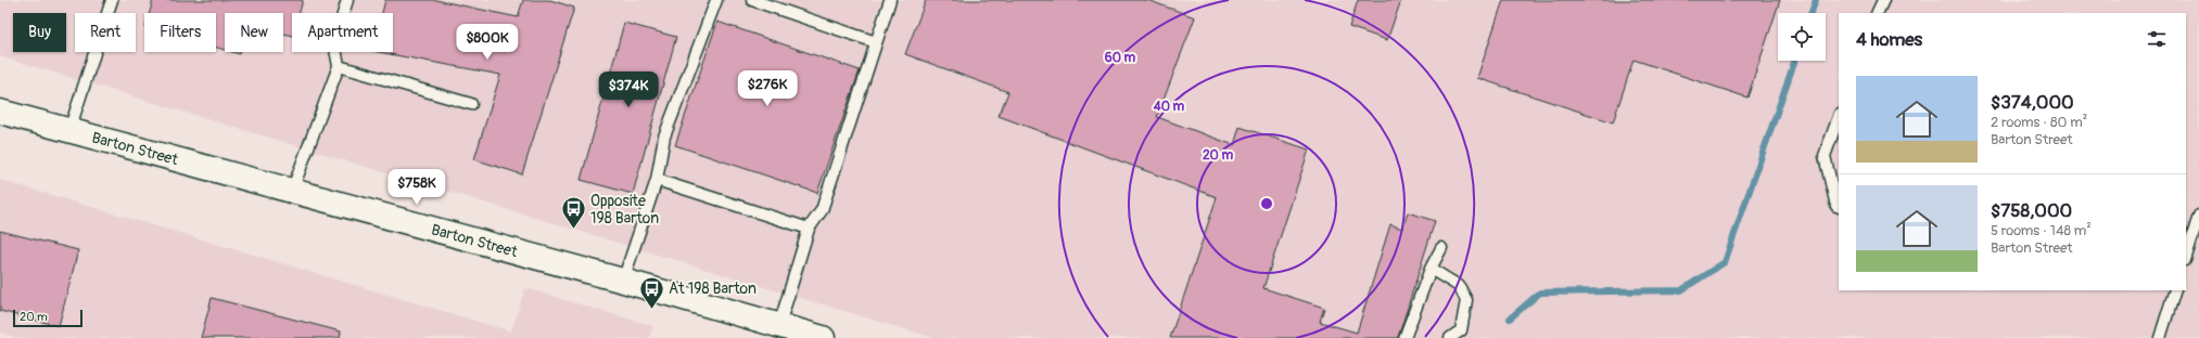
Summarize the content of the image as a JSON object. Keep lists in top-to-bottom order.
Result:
{
  "streets": {
    "main road": ["Barton Street"]
  },
  "places": {
    "bus stop": ["Opposite 198 Barton", "At 198 Barton"]
  },
  "scale_bar": "20 m",
  "page": {
    "chip": [
      "Buy",
      "Rent",
      "Filters",
      "New",
      "Apartment"
    ],
    "heading": "4 homes",
    "price": [
      "$800K",
      "$276K",
      "$374K",
      "$758K"
    ],
    "list": [
      {
        "name": "$374,000",
        "note": "2 rooms · 80 m² · Barton Street"
      },
      {
        "name": "$758,000",
        "note": "5 rooms · 148 m² · Barton Street"
      }
    ],
    "scale": "20 m"
  },
  "rings": ["60 m", "40 m", "20 m"]
}
